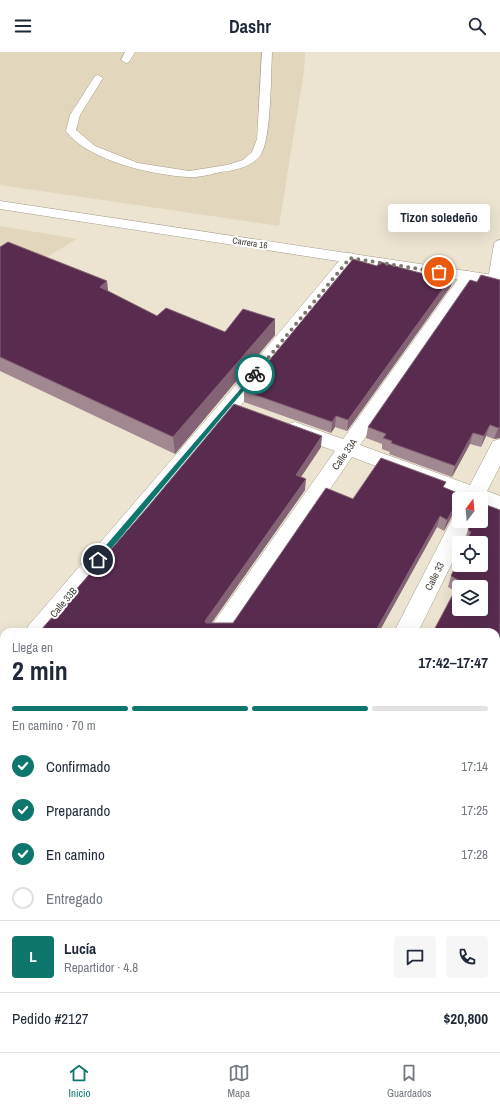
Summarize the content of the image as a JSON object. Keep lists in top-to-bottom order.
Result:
{
  "streets": {
    "street": [
      "Carrera 16",
      "Calle 33A",
      "Calle 33",
      "Calle 33B"
    ]
  },
  "crossings": [
    ["Carrera 16", "Calle 33A"],
    ["Carrera 16", "Calle 33B"]
  ],
  "places": ["Tizon soledeño"],
  "north": "top",
  "page": {
    "header": "Dashr",
    "bubble": "Tizon soledeño",
    "heading": ["2 min", "Llega en", "17:42–17:47"],
    "panel": [
      "Lucía",
      "Repartidor · 4.8",
      "Pedido #2127",
      "$20,800"
    ],
    "bar": "En camino · 70 m",
    "list": [
      ["Confirmado", "17:14"],
      ["Preparando", "17:25"],
      ["En camino", "17:28"],
      "Entregado"
    ],
    "round": "L",
    "tabs": ["Inicio", "Mapa", "Guardados"]
  }
}
